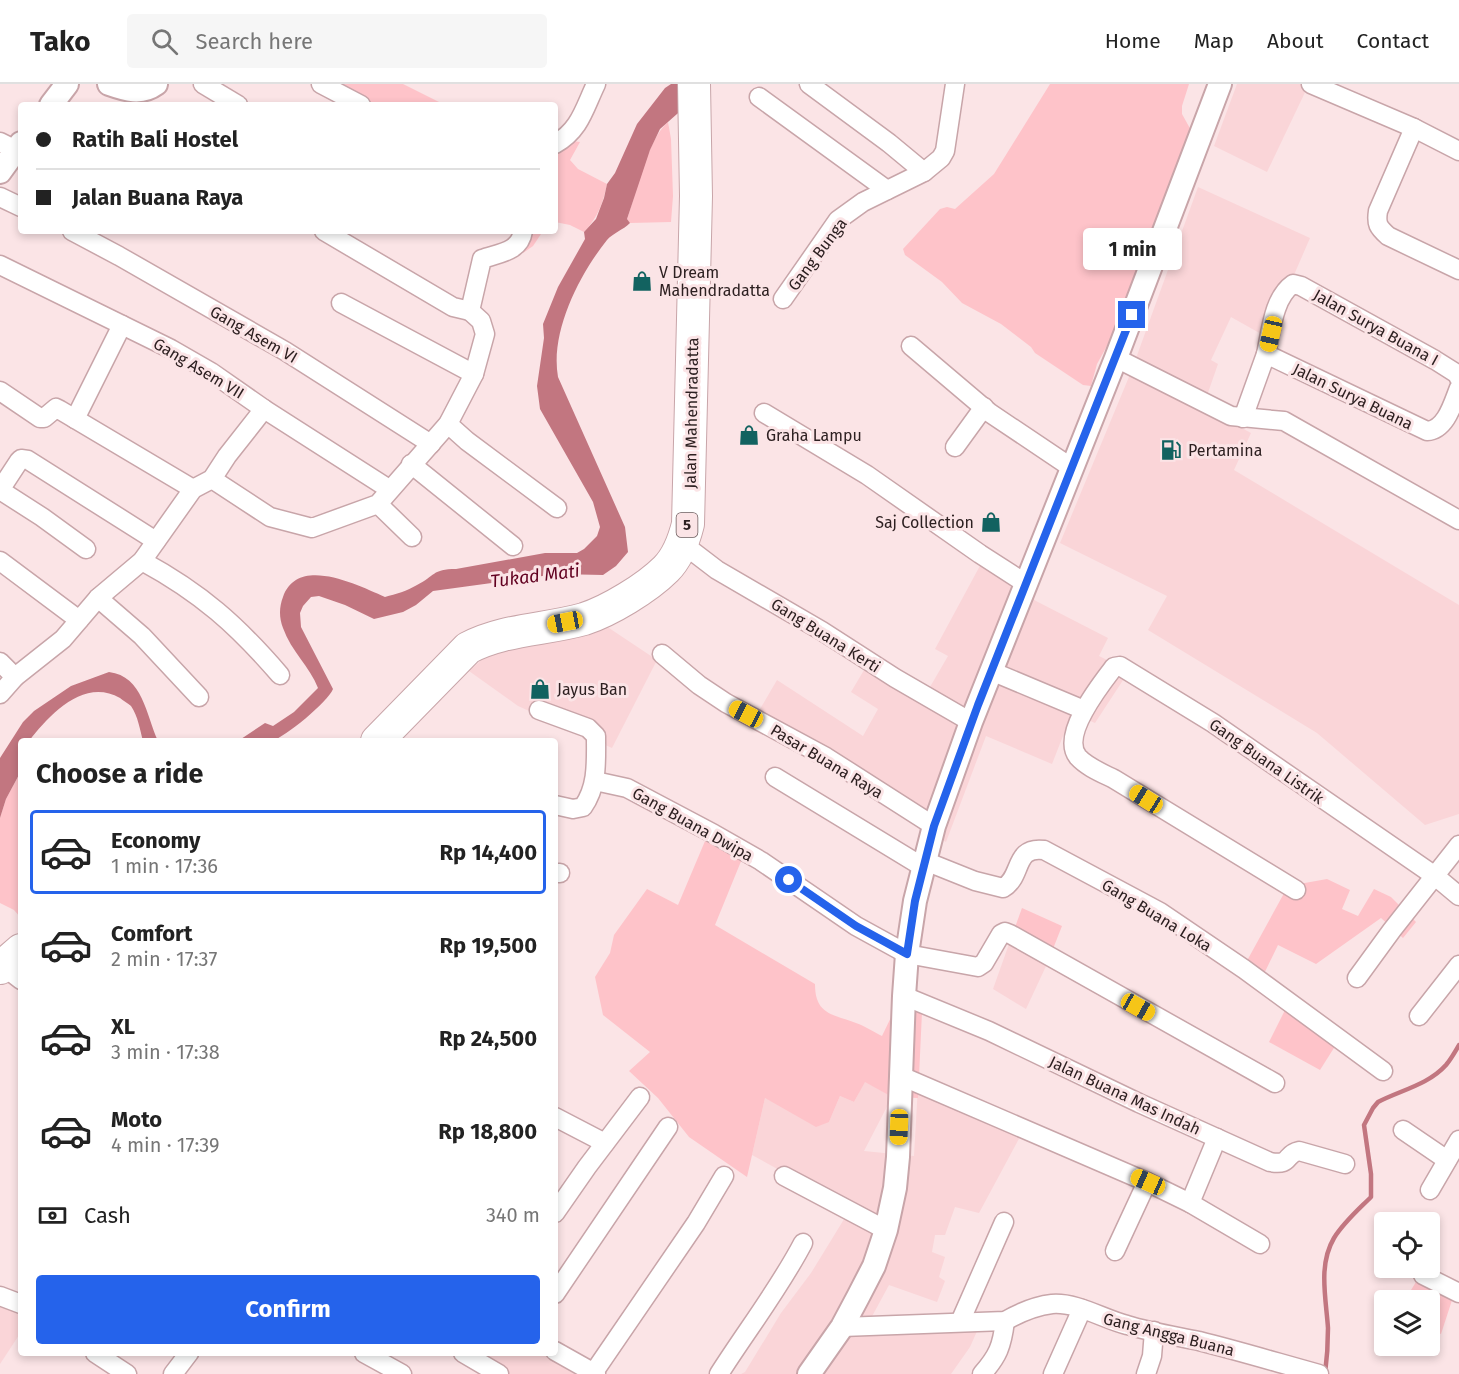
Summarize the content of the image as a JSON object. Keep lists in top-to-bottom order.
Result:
{
  "streets": {
    "highway": ["Jalan Mahendradatta", "5"],
    "street": [
      "Gang Bunga",
      "Jalan Surya Buana I",
      "Gang Asem VI",
      "Gang Asem VII",
      "Jalan Surya Buana",
      "Gang Buana Kerti",
      "Pasar Buana Raya",
      "Gang Buana Listrik",
      "Gang Buana Dwipa",
      "Gang Buana Loka",
      "Jalan Buana Mas Indah",
      "Gang Angga Buana"
    ]
  },
  "crossings": [
    ["Jalan Surya Buana I", "Jalan Surya Buana"],
    ["Jalan Mahendradatta", "Gang Buana Kerti"]
  ],
  "water": ["Tukad Mati"],
  "places": {
    "shop": [
      "V Dream Mahendradatta",
      "Graha Lampu",
      "Saj Collection",
      "Jayus Ban"
    ],
    "fuel station": ["Pertamina"]
  },
  "page": {
    "header": "Tako",
    "search": "Search here",
    "nav": [
      "Home",
      "Map",
      "About",
      "Contact"
    ],
    "banner": ["Ratih Bali Hostel", "Jalan Buana Raya"],
    "bubble": "1 min",
    "heading": "Choose a ride",
    "list": [
      {
        "name": "Economy",
        "note": "1 min · 17:36",
        "value": "Rp 14,400"
      },
      {
        "name": "Comfort",
        "note": "2 min · 17:37",
        "value": "Rp 19,500"
      },
      {
        "name": "XL",
        "note": "3 min · 17:38",
        "value": "Rp 24,500"
      },
      {
        "name": "Moto",
        "note": "4 min · 17:39",
        "value": "Rp 18,800"
      }
    ],
    "pay": ["Cash", "340 m"],
    "buttons": "Confirm"
  }
}
